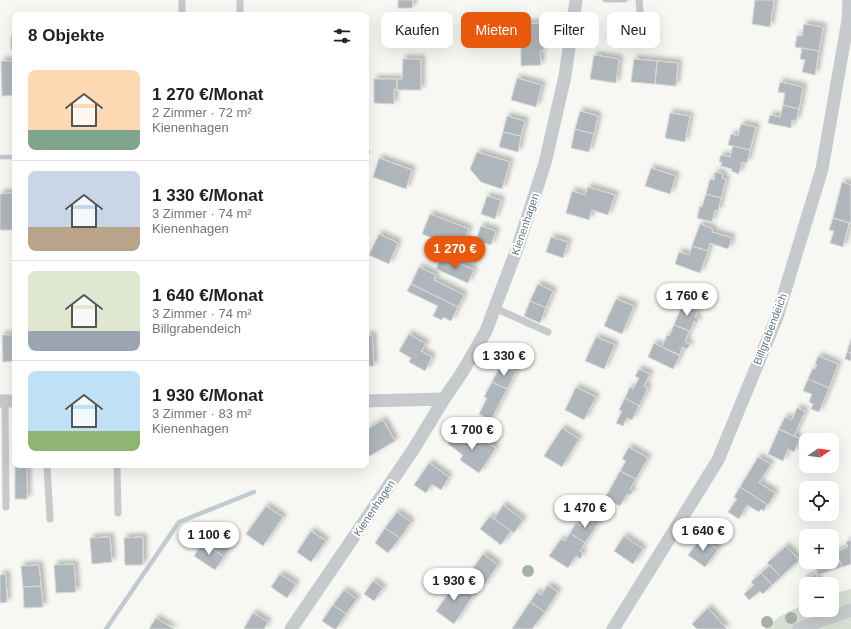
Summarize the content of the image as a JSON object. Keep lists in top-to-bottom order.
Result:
{
  "streets": {
    "street": ["Kienenhagen", "Billgrabendeich"]
  },
  "north": "right",
  "page": {
    "chip": [
      "Kaufen",
      "Mieten",
      "Filter",
      "Neu"
    ],
    "heading": "8 Objekte",
    "list": [
      {
        "name": "1 270 €/Monat",
        "note": "2 Zimmer · 72 m² · Kienenhagen"
      },
      {
        "name": "1 330 €/Monat",
        "note": "3 Zimmer · 74 m² · Kienenhagen"
      },
      {
        "name": "1 640 €/Monat",
        "note": "3 Zimmer · 74 m² · Billgrabendeich"
      },
      {
        "name": "1 930 €/Monat",
        "note": "3 Zimmer · 83 m² · Kienenhagen"
      }
    ],
    "price": [
      "1 270 €",
      "1 760 €",
      "1 330 €",
      "1 700 €",
      "1 470 €",
      "1 640 €",
      "1 100 €",
      "1 930 €"
    ],
    "map_buttons": ["+", "−"]
  }
}
